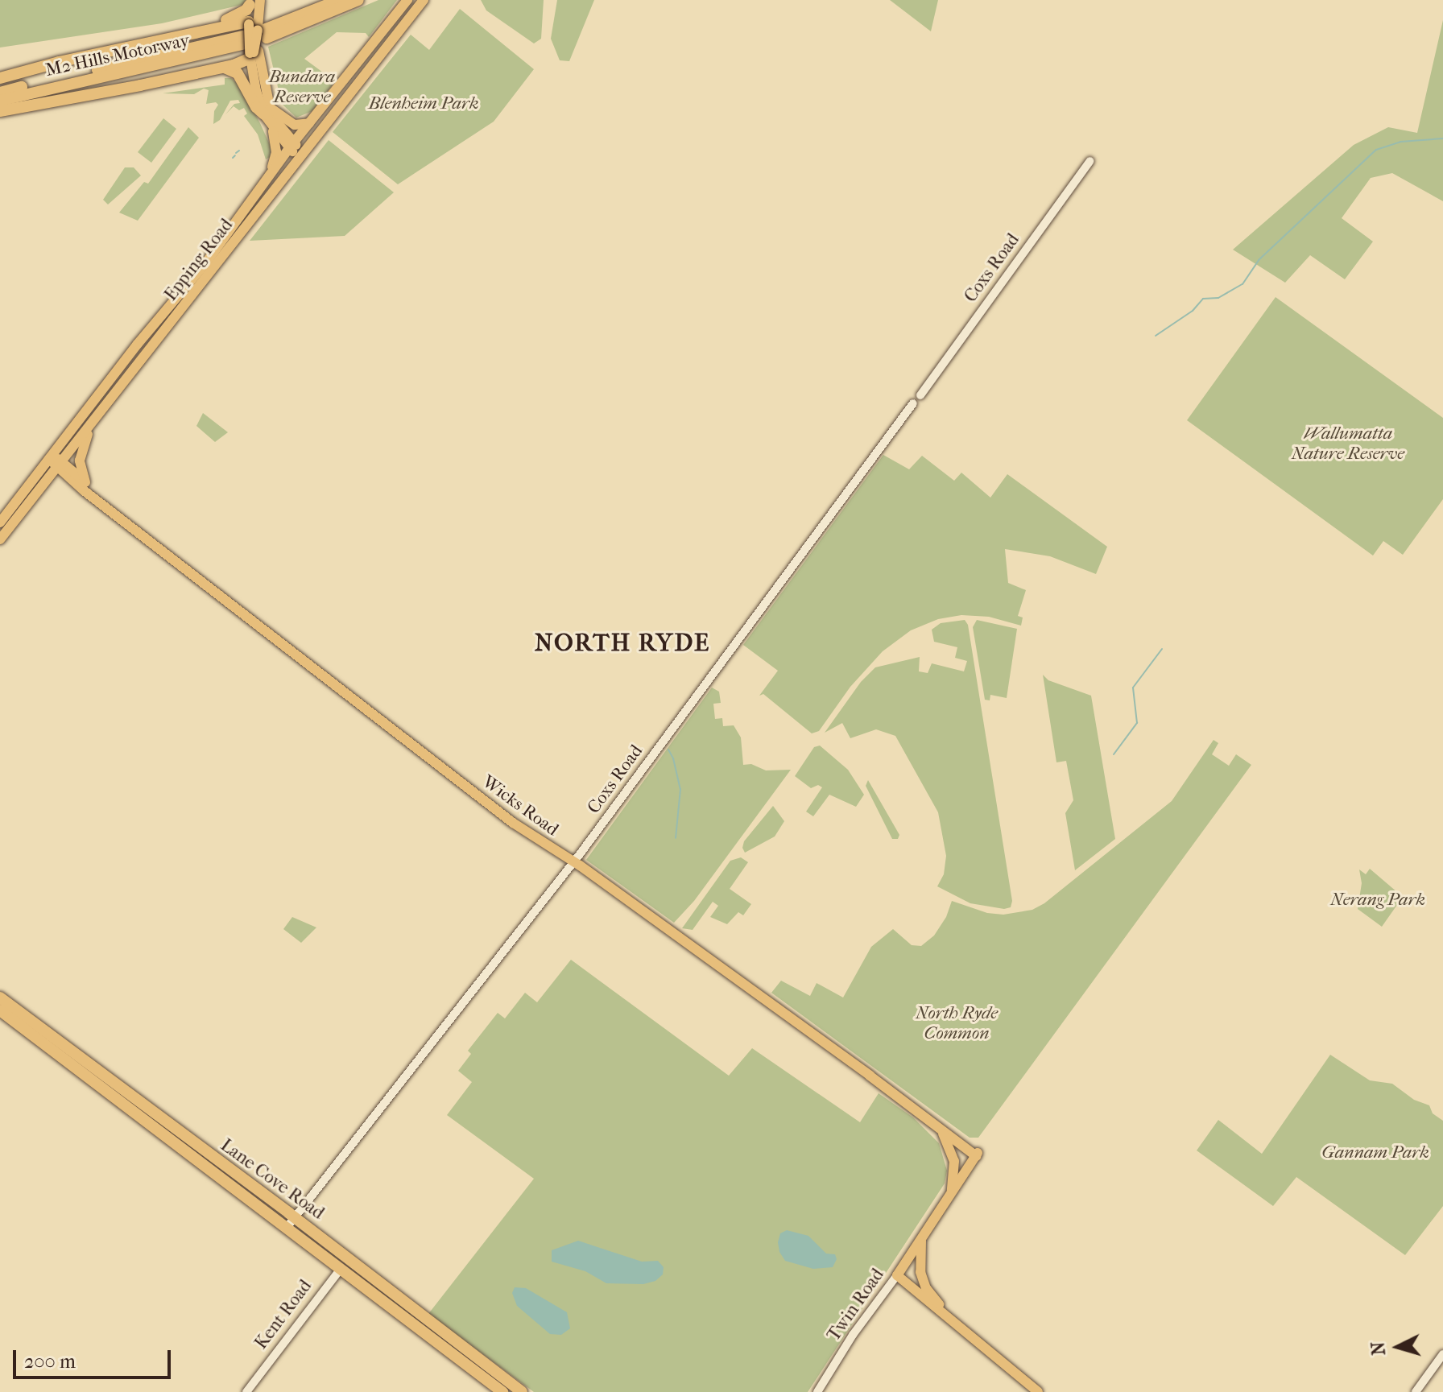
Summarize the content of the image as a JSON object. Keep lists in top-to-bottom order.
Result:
{
  "streets": {
    "highway": ["M2 Hills Motorway", "Lane Cove Road", "Kent Road"],
    "main road": ["Epping Road", "Wicks Road", "Twin Road"],
    "street": ["Coxs Road"]
  },
  "crossings": [
    ["Epping Road", "Wicks Road"],
    ["Coxs Road", "Wicks Road"],
    ["Coxs Road", "Lane Cove Road"],
    ["Wicks Road", "Twin Road"],
    ["Lane Cove Road", "Kent Road"]
  ],
  "districts": ["NORTH RYDE"],
  "parks": [
    "Bundara Reserve",
    "Blenheim Park",
    "Wallumatta Nature Reserve",
    "Nerang Park",
    "North Ryde Common",
    "Gannam Park"
  ],
  "scale_bar": "200 m",
  "north": "left"
}
